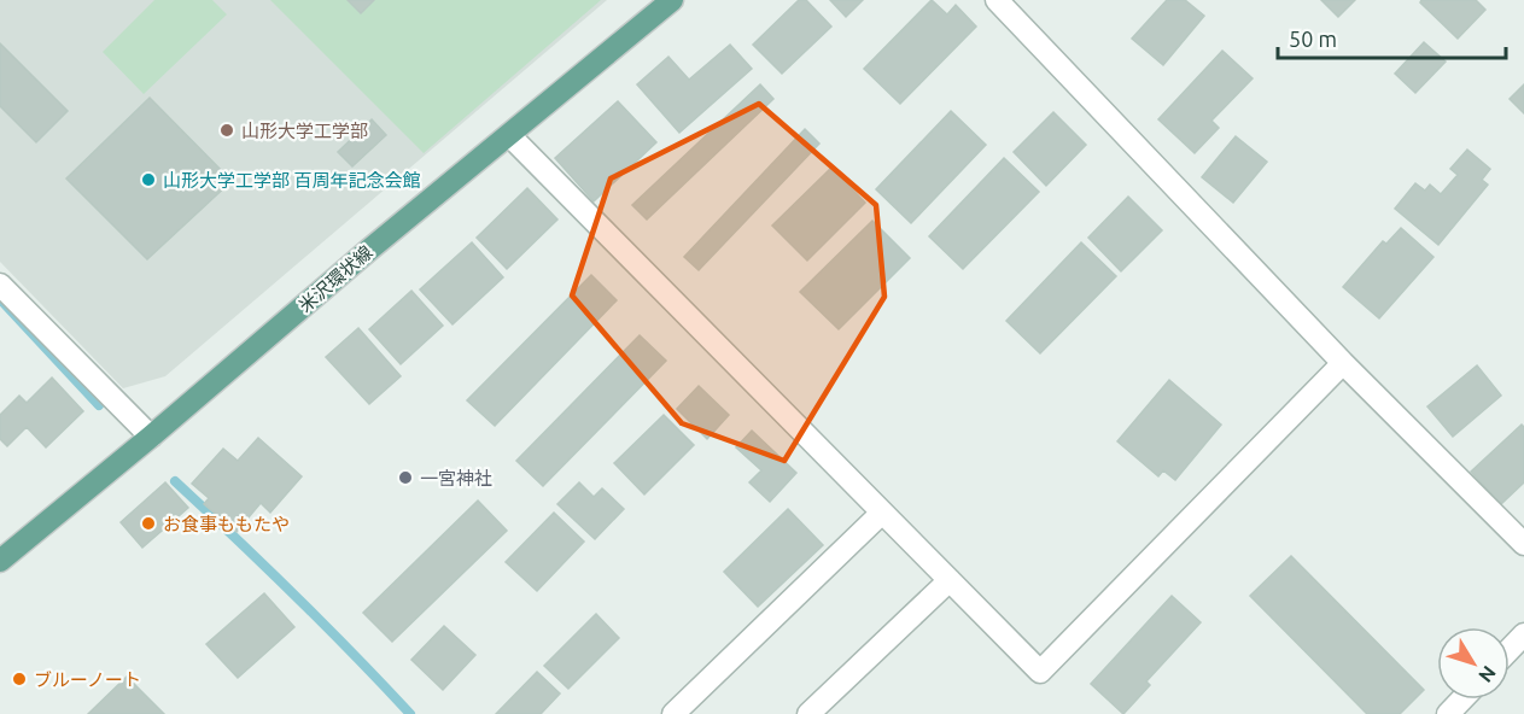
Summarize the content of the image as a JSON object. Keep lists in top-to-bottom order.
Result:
{
  "streets": {
    "main road": ["米沢環状線"]
  },
  "places": [
    "山形大学工学部",
    "山形大学工学部 百周年記念会館",
    "一宮神社",
    "お食事ももたや",
    "ブルーノート"
  ],
  "scale_bar": "50 m",
  "north": "bottom right"
}
